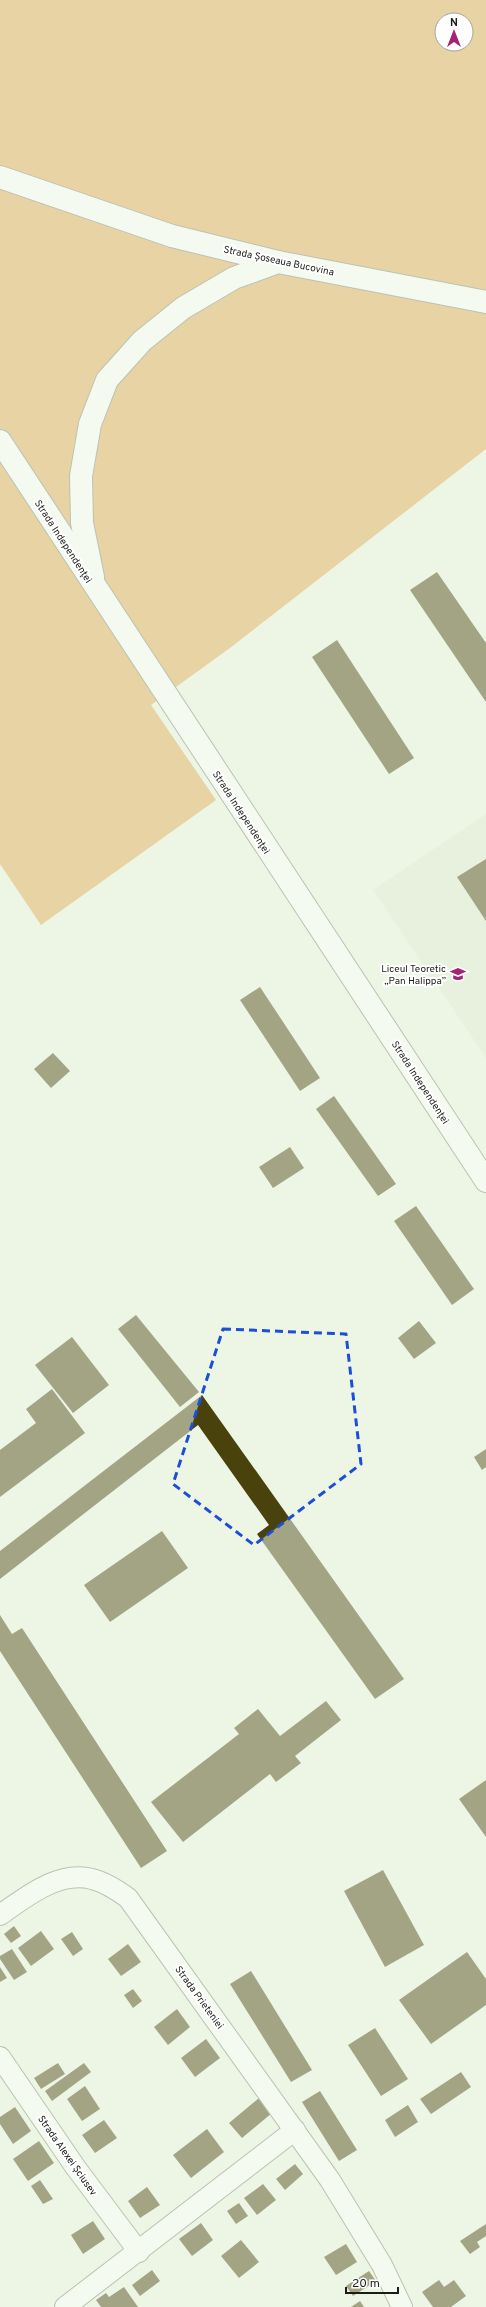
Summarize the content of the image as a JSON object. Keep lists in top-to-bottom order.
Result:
{
  "streets": {
    "main road": ["Strada Șoseaua Bucovina", "Strada Independenței"],
    "street": ["Strada Prieteniei", "Strada Alexei Șciusev"]
  },
  "places": {
    "school or university": ["Liceul Teoretic „Pan Halippa”"]
  },
  "scale_bar": "20 m",
  "north": "top"
}
